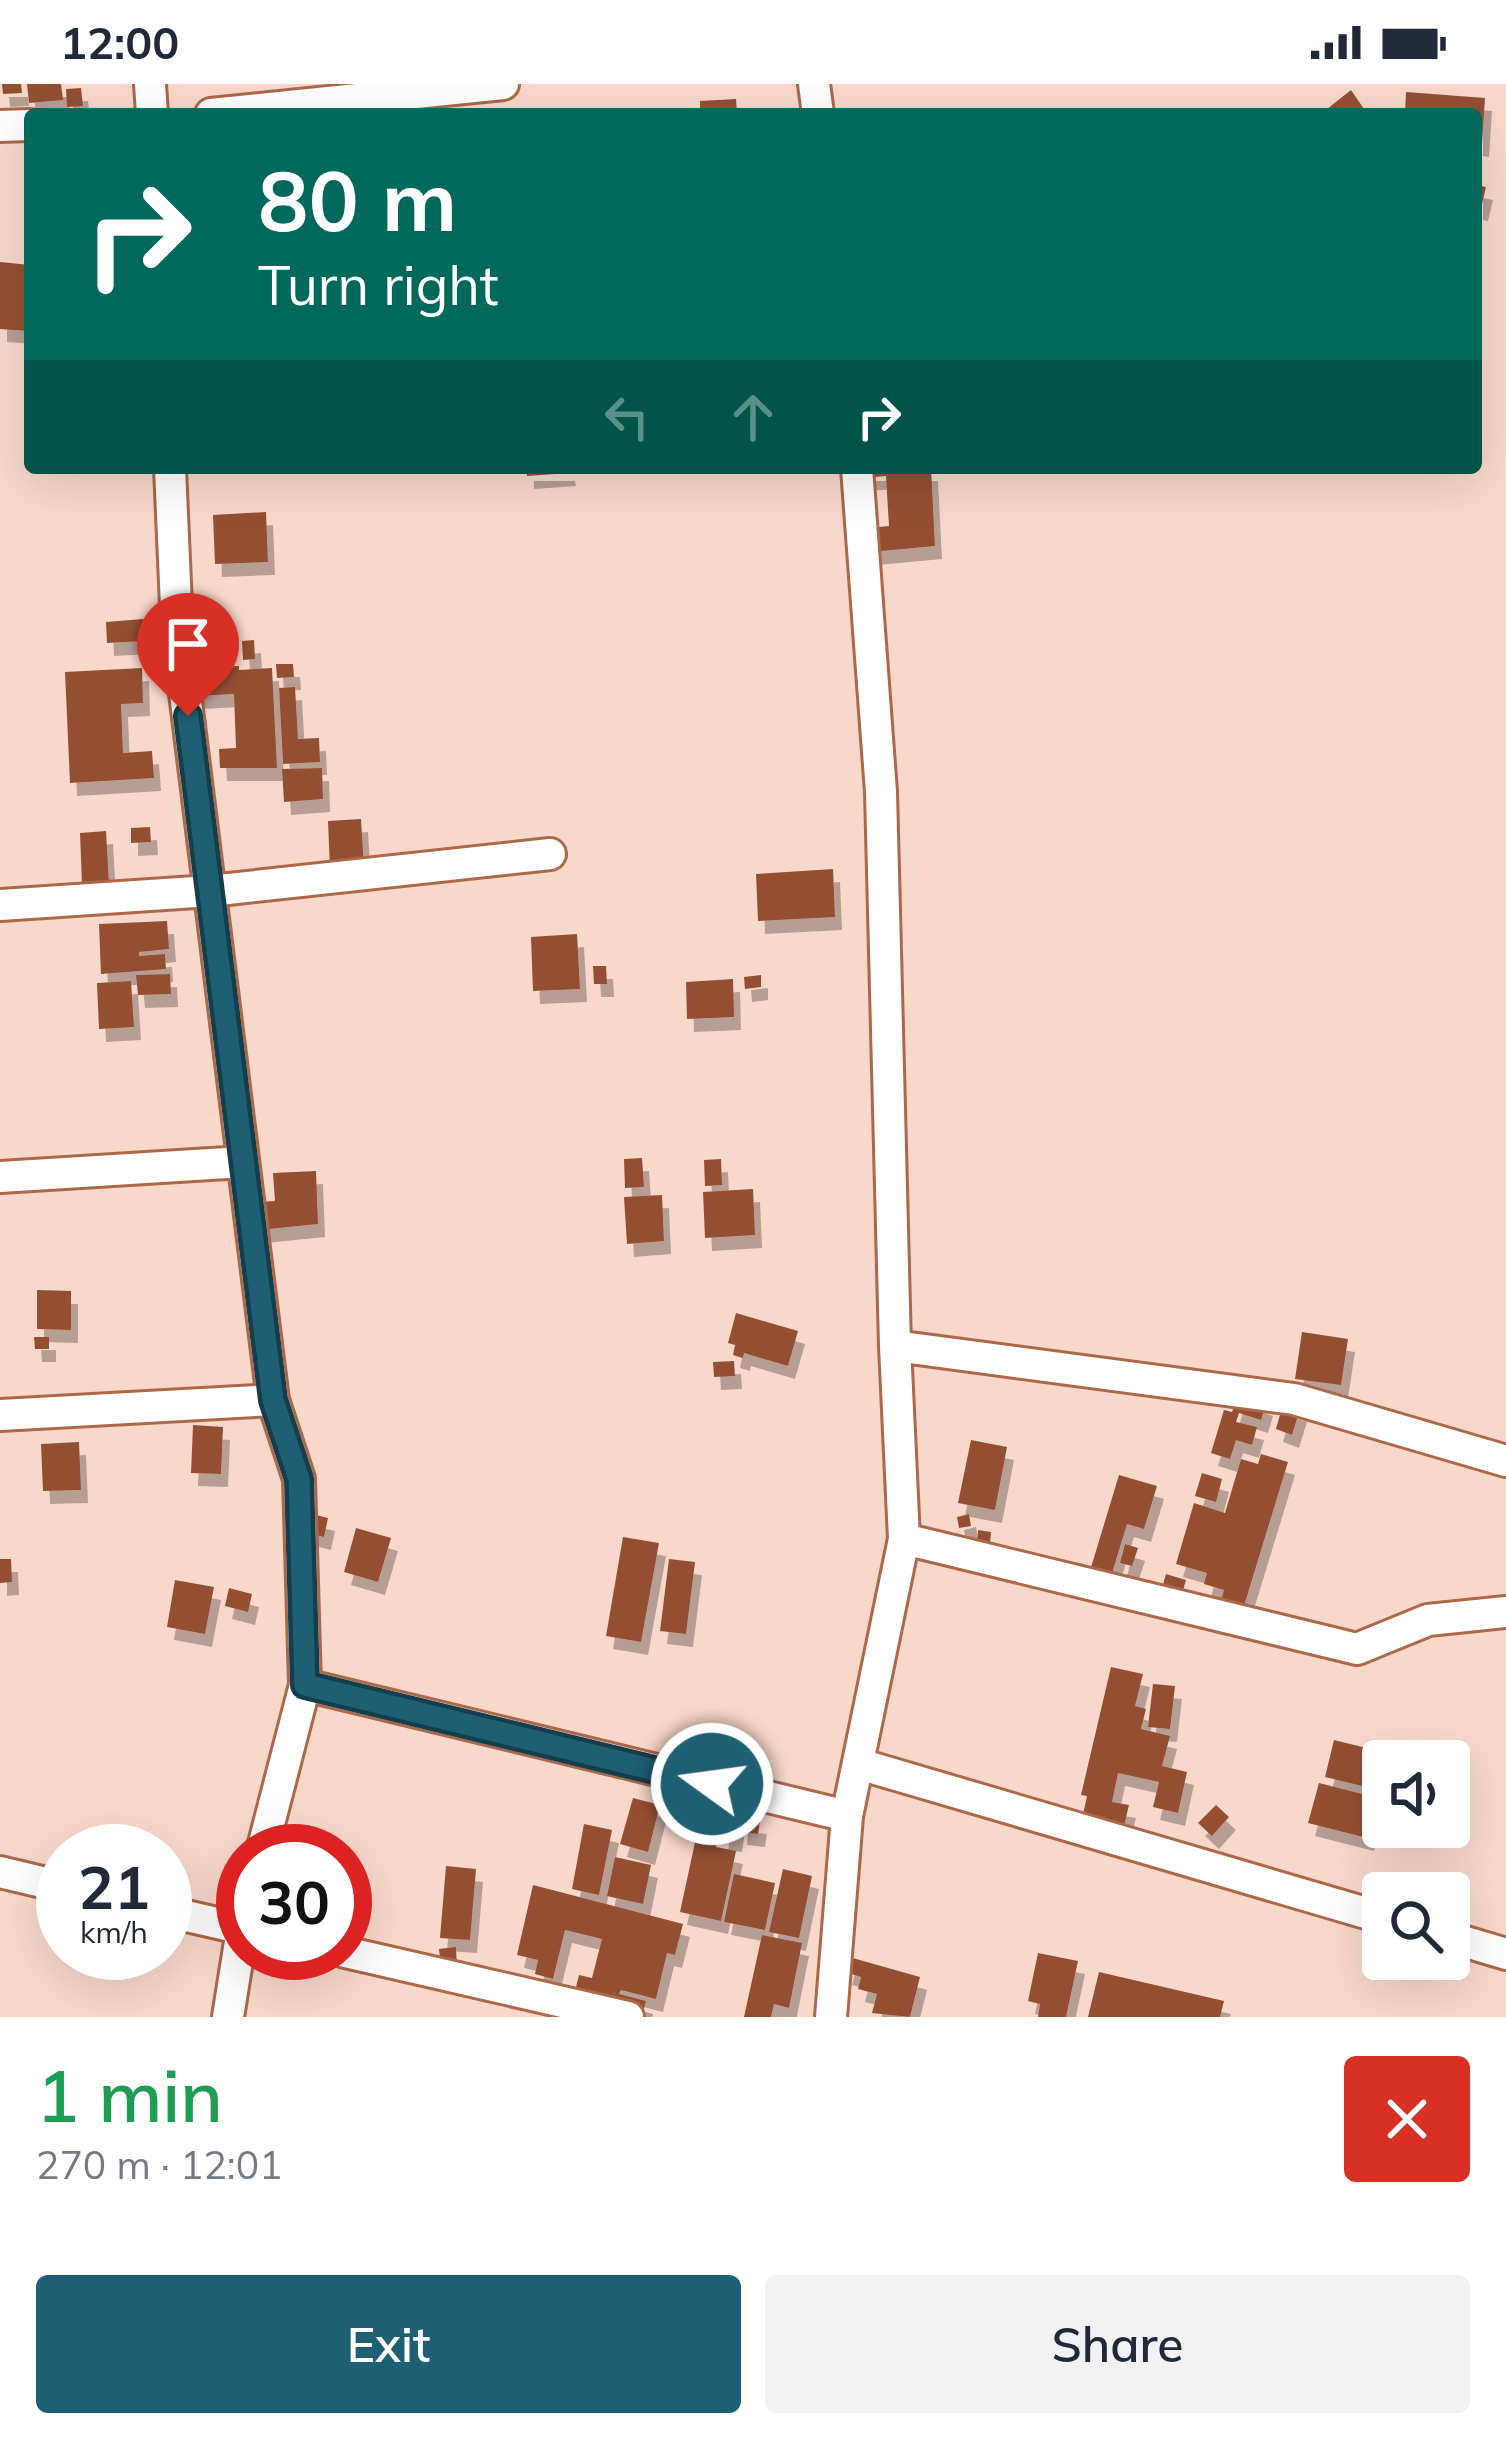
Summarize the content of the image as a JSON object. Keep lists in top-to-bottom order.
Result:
{
  "page": {
    "status": "12:00",
    "turn": ["80 m", "Turn right"],
    "speed": "21 km/h",
    "limit": "30",
    "heading": ["1 min", "270 m · 12:01"],
    "buttons": ["Exit", "Share"]
  }
}
